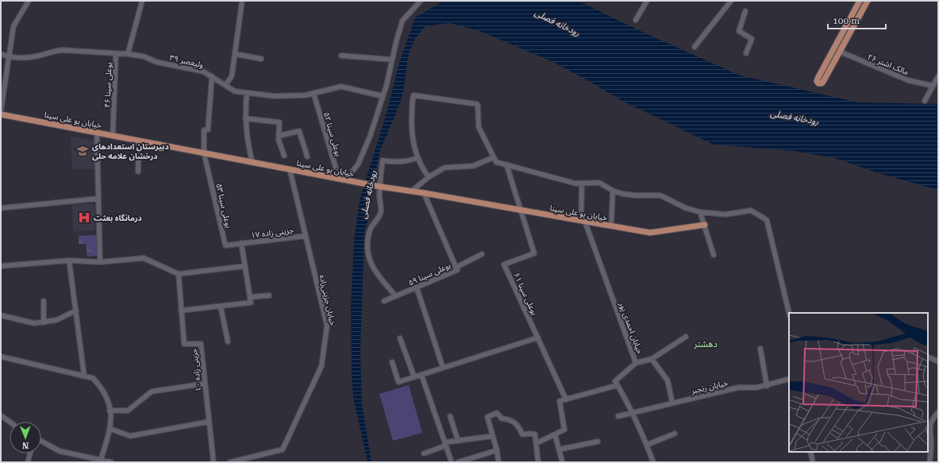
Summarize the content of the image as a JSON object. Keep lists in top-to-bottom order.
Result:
{
  "streets": {
    "main road": ["خیابان بو علی سینا"],
    "street": [
      "ولیعصر ۳۹",
      "مالک اشتر ۲۶",
      "بوعلی سینا ۴۶",
      "بوعلی سینا ۵۲",
      "بوعلی سینا ۵۳",
      "جزینی زاده ۱۷",
      "بوعلی سینا ۵۹",
      "بوعلی سینا ۶۱",
      "خیابان جزینی‌زاده",
      "خیابان احمدی پور",
      "جزینی زاده ۱۰",
      "خیابان رنجبر"
    ]
  },
  "crossings": [
    ["ولیعصر ۳۹", "بوعلی سینا ۴۶"],
    ["ولیعصر ۳۹", "بوعلی سینا ۵۲"],
    ["بوعلی سینا ۴۶", "خیابان بو علی سینا"],
    ["خیابان بو علی سینا", "بوعلی سینا ۵۲"],
    ["خیابان بو علی سینا", "بوعلی سینا ۵۳"],
    ["خیابان بو علی سینا", "بوعلی سینا ۵۹"],
    ["خیابان بو علی سینا", "بوعلی سینا ۶۱"],
    ["خیابان بو علی سینا", "خیابان جزینی‌زاده"],
    ["خیابان بو علی سینا", "خیابان احمدی پور"],
    ["بوعلی سینا ۵۳", "جزینی زاده ۱۷"],
    ["جزینی زاده ۱۷", "خیابان جزینی‌زاده"]
  ],
  "districts": ["دهشتر"],
  "water": ["رودخانه فصلی"],
  "places": {
    "school or university": ["دبیرستان استعدادهای درخشان علامه حلی"],
    "hospital": ["درمانگاه بعثت"]
  },
  "scale_bar": "100 m",
  "north": "bottom"
}
